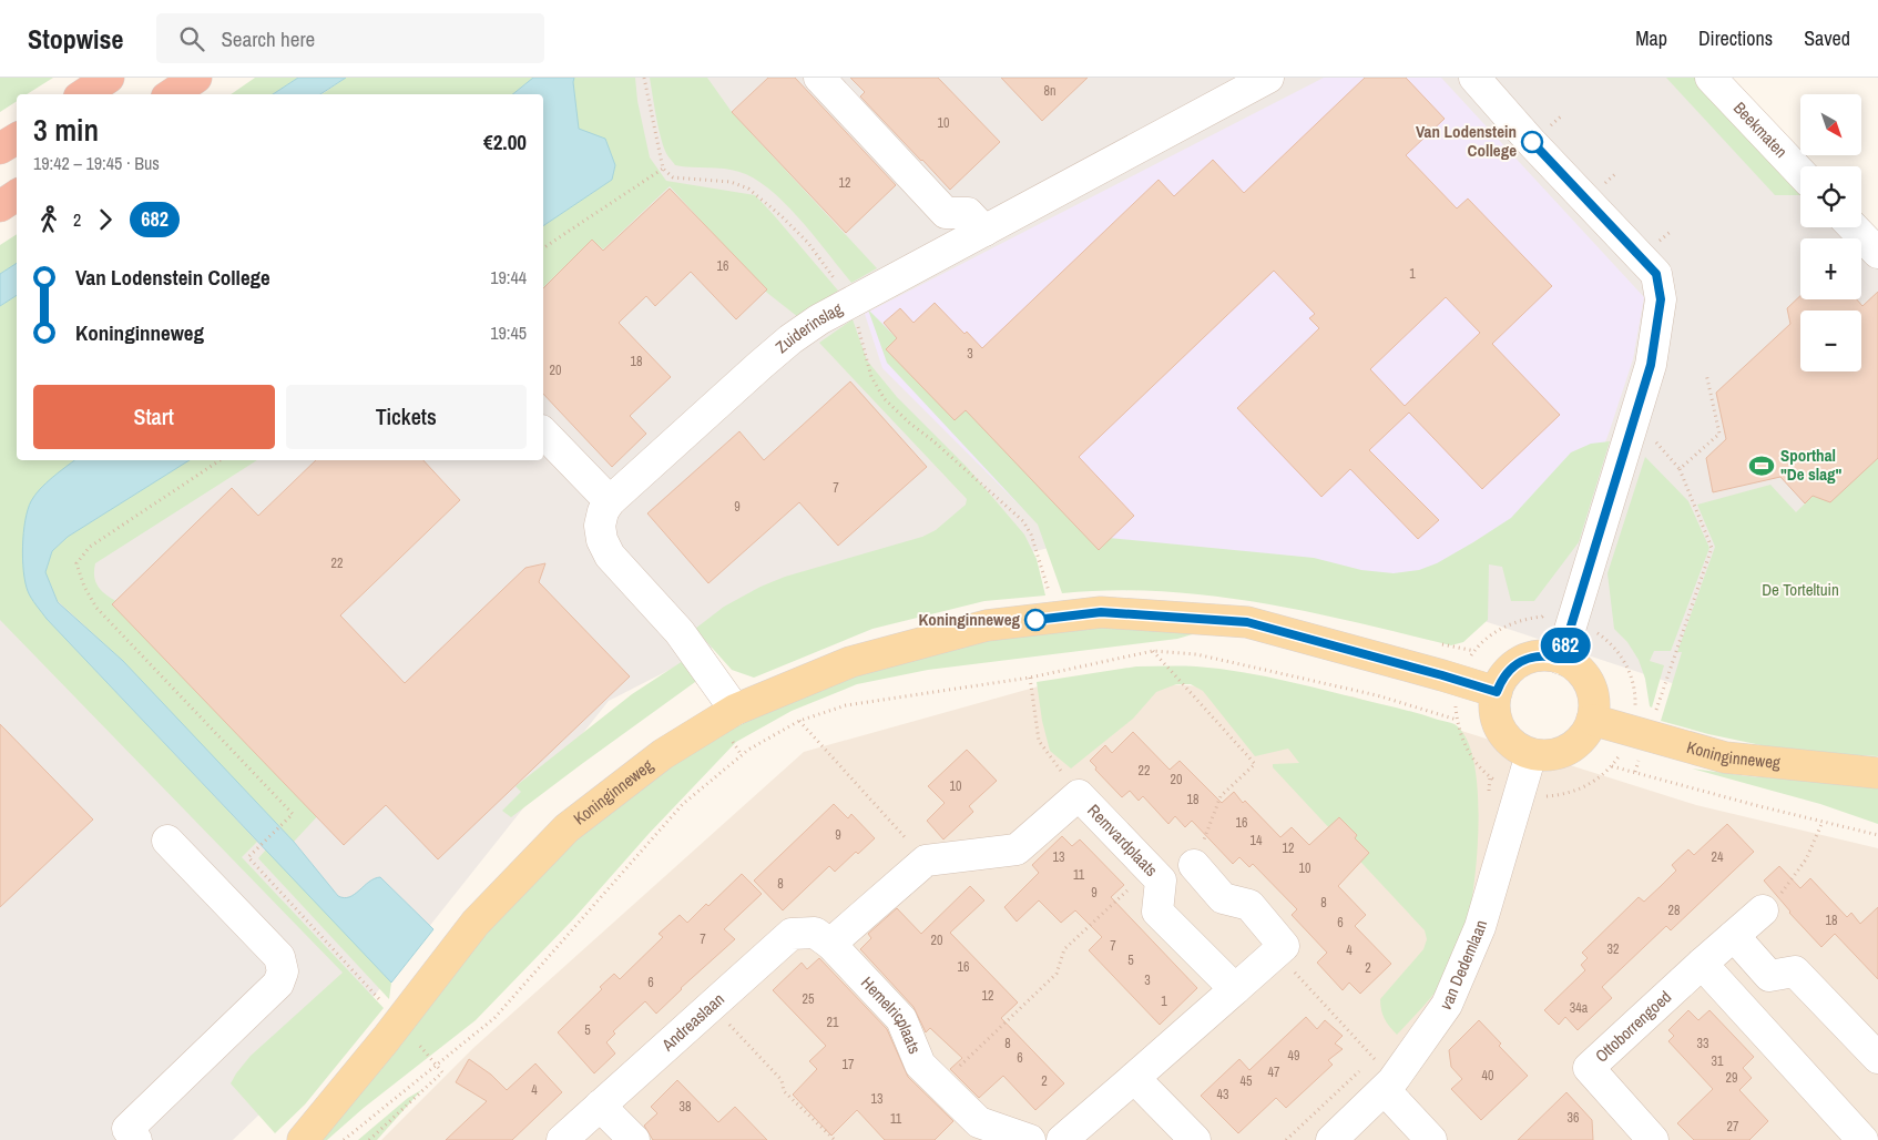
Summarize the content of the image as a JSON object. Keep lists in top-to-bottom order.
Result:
{
  "streets": {
    "main road": ["Koninginneweg"],
    "street": [
      "Beekmaten",
      "Zuiderinslag",
      "Remvardplaats",
      "van Dedemlaan",
      "Hemelricplaats",
      "Andreaslaan",
      "Ottoborrengoed"
    ]
  },
  "crossings": [
    ["Zuiderinslag", "Koninginneweg"],
    ["Koninginneweg", "van Dedemlaan"],
    ["Hemelricplaats", "Andreaslaan"]
  ],
  "parks": ["De Torteltuin"],
  "places": {
    "other": ["Van Lodenstein College", "Koninginneweg"],
    "sports": ["Sporthal \"De slag\""]
  },
  "lines": ["bus line 682"],
  "house_numbers": [
    "8n",
    "10",
    "12",
    "16",
    "1",
    "3",
    "18",
    "20",
    "7",
    "9",
    "22",
    "22",
    "20",
    "10",
    "18",
    "16",
    "9",
    "14",
    "12",
    "13",
    "24",
    "10",
    "11",
    "8",
    "9",
    "8",
    "28",
    "18",
    "6",
    "7",
    "20",
    "7",
    "32",
    "4",
    "5",
    "16",
    "2",
    "3",
    "6",
    "12",
    "25",
    "1",
    "34a",
    "21",
    "5",
    "8",
    "33",
    "49",
    "6",
    "31",
    "17",
    "47",
    "40",
    "29",
    "2",
    "45",
    "4",
    "43",
    "13",
    "38",
    "36",
    "11",
    "27"
  ],
  "north": "bottom right",
  "page": {
    "header": "Stopwise",
    "search": "Search here",
    "nav": ["Map", "Directions", "Saved"],
    "on_map": "682",
    "map_buttons": ["+", "−"],
    "heading": ["3 min", "19:42 – 19:45 · Bus", "€2.00"],
    "legs": ["2", "682"],
    "list": [
      {
        "name": "Van Lodenstein College",
        "value": "19:44"
      },
      {
        "name": "Koninginneweg",
        "value": "19:45"
      }
    ],
    "buttons": ["Start", "Tickets"]
  }
}
